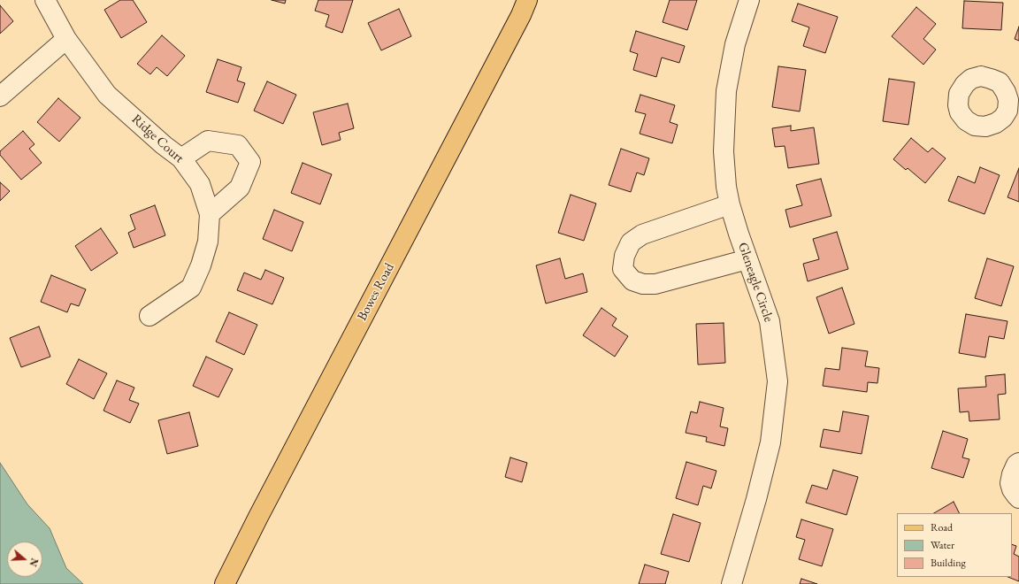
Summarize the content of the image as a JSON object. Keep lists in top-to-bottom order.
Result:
{
  "streets": {
    "main road": ["Bowes Road"],
    "street": ["Ridge Court", "Gleneagle Circle"]
  },
  "legend": ["Road", "Water", "Building"],
  "north": "right"
}
